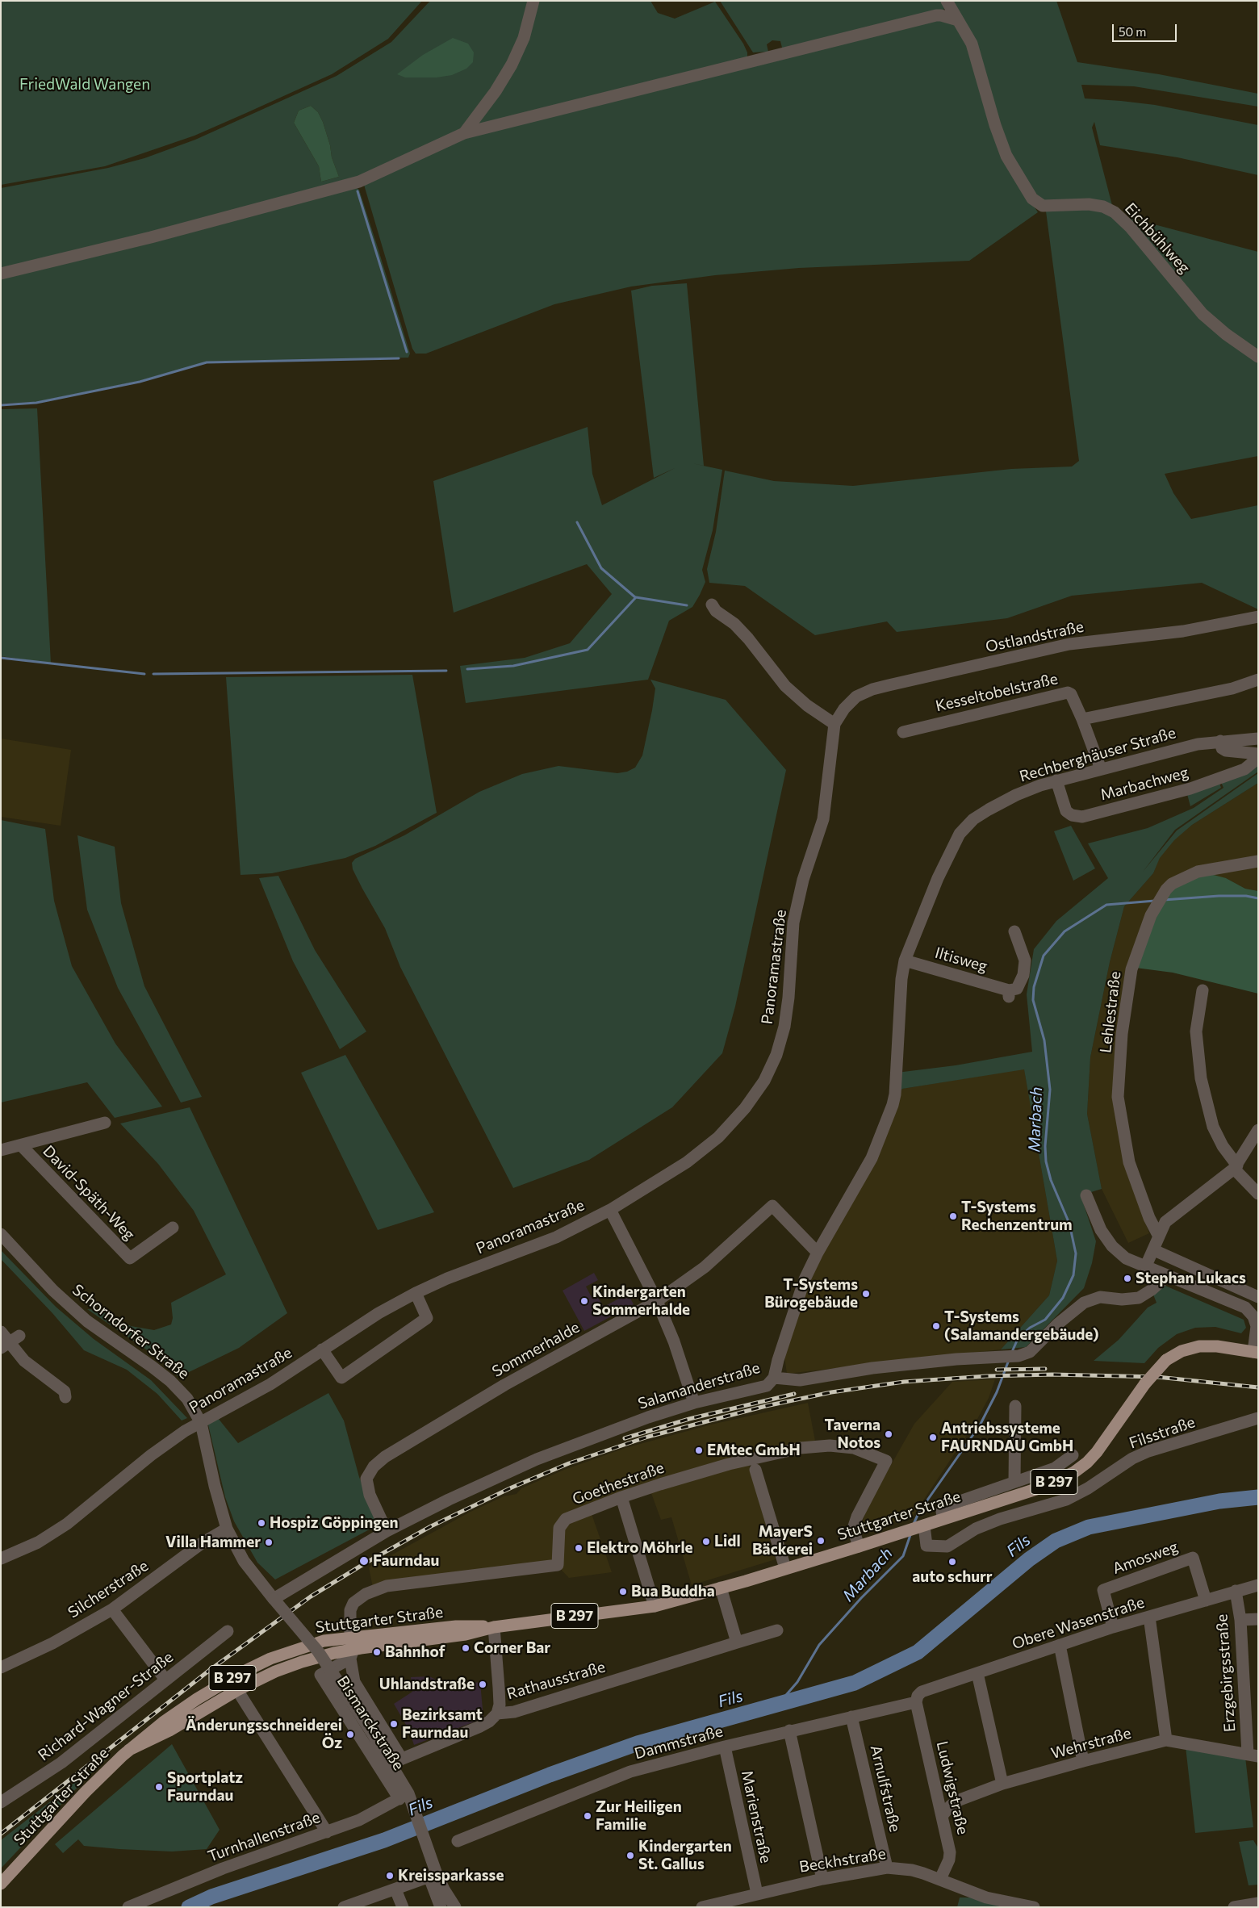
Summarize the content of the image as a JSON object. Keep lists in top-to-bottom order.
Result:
{
  "streets": {
    "main road": ["B 297", "Stuttgarter Straße"],
    "street": [
      "Eichbühlweg",
      "Ostlandstraße",
      "Kesseltobelstraße",
      "Rechberghäuser Straße",
      "Marbachweg",
      "Iltisweg",
      "Panoramastraße",
      "Lehlestraße",
      "David-Späth-Weg",
      "Schorndorfer Straße",
      "Sommerhalde",
      "Salamanderstraße",
      "Filsstraße",
      "Goethestraße",
      "Amosweg",
      "Silcherstraße",
      "Obere Wasenstraße",
      "Erzgebirgsstraße",
      "Rathausstraße",
      "Richard-Wagner-Straße",
      "Bismarckstraße",
      "Dammstraße",
      "Wehrstraße",
      "Ludwigstraße",
      "Arnulfstraße",
      "Marienstraße",
      "Turnhallenstraße",
      "Beckhstraße"
    ]
  },
  "crossings": [
    ["Ostlandstraße", "Panoramastraße"],
    ["Kesseltobelstraße", "Rechberghäuser Straße"],
    ["Rechberghäuser Straße", "Marbachweg"],
    ["Rechberghäuser Straße", "Iltisweg"],
    ["Rechberghäuser Straße", "Sommerhalde"],
    ["Rechberghäuser Straße", "Salamanderstraße"],
    ["Panoramastraße", "Schorndorfer Straße"],
    ["Schorndorfer Straße", "Salamanderstraße"],
    ["Schorndorfer Straße", "Silcherstraße"],
    ["Schorndorfer Straße", "Bismarckstraße"],
    ["Sommerhalde", "Salamanderstraße"],
    ["Filsstraße", "Stuttgarter Straße"],
    ["Goethestraße", "Stuttgarter Straße"],
    ["Goethestraße", "Bismarckstraße"],
    ["Stuttgarter Straße", "Bismarckstraße"],
    ["Amosweg", "Obere Wasenstraße"],
    ["Obere Wasenstraße", "Erzgebirgsstraße"],
    ["Obere Wasenstraße", "Dammstraße"],
    ["Obere Wasenstraße", "Ludwigstraße"],
    ["Erzgebirgsstraße", "Wehrstraße"],
    ["Rathausstraße", "Bismarckstraße"],
    ["Bismarckstraße", "Turnhallenstraße"],
    ["Dammstraße", "Ludwigstraße"],
    ["Dammstraße", "Arnulfstraße"],
    ["Dammstraße", "Marienstraße"],
    ["Wehrstraße", "Ludwigstraße"],
    ["Ludwigstraße", "Beckhstraße"],
    ["Arnulfstraße", "Beckhstraße"],
    ["Marienstraße", "Beckhstraße"]
  ],
  "water": ["Marbach", "Fils"],
  "parks": ["FriedWald Wangen"],
  "places": [
    "T-Systems Rechenzentrum",
    "Stephan Lukacs",
    "T-Systems Bürogebäude",
    "Kindergarten Sommerhalde",
    "T-Systems (Salamandergebäude)",
    "Taverna Notos",
    "Antriebssysteme FAURNDAU GmbH",
    "EMtec GmbH",
    "Hospiz Göppingen",
    "MayerS Bäckerei",
    "Lidl",
    "Villa Hammer",
    "Elektro Möhrle",
    "Faurndau",
    "auto schurr",
    "Bua Buddha",
    "Corner Bar",
    "Bahnhof",
    "Uhlandstraße",
    "Bezirksamt Faurndau",
    "Änderungsschneiderei Öz",
    "Sportplatz Faurndau",
    "Zur Heiligen Familie",
    "Kindergarten St. Gallus",
    "Kreissparkasse"
  ],
  "scale_bar": "50 m"
}
